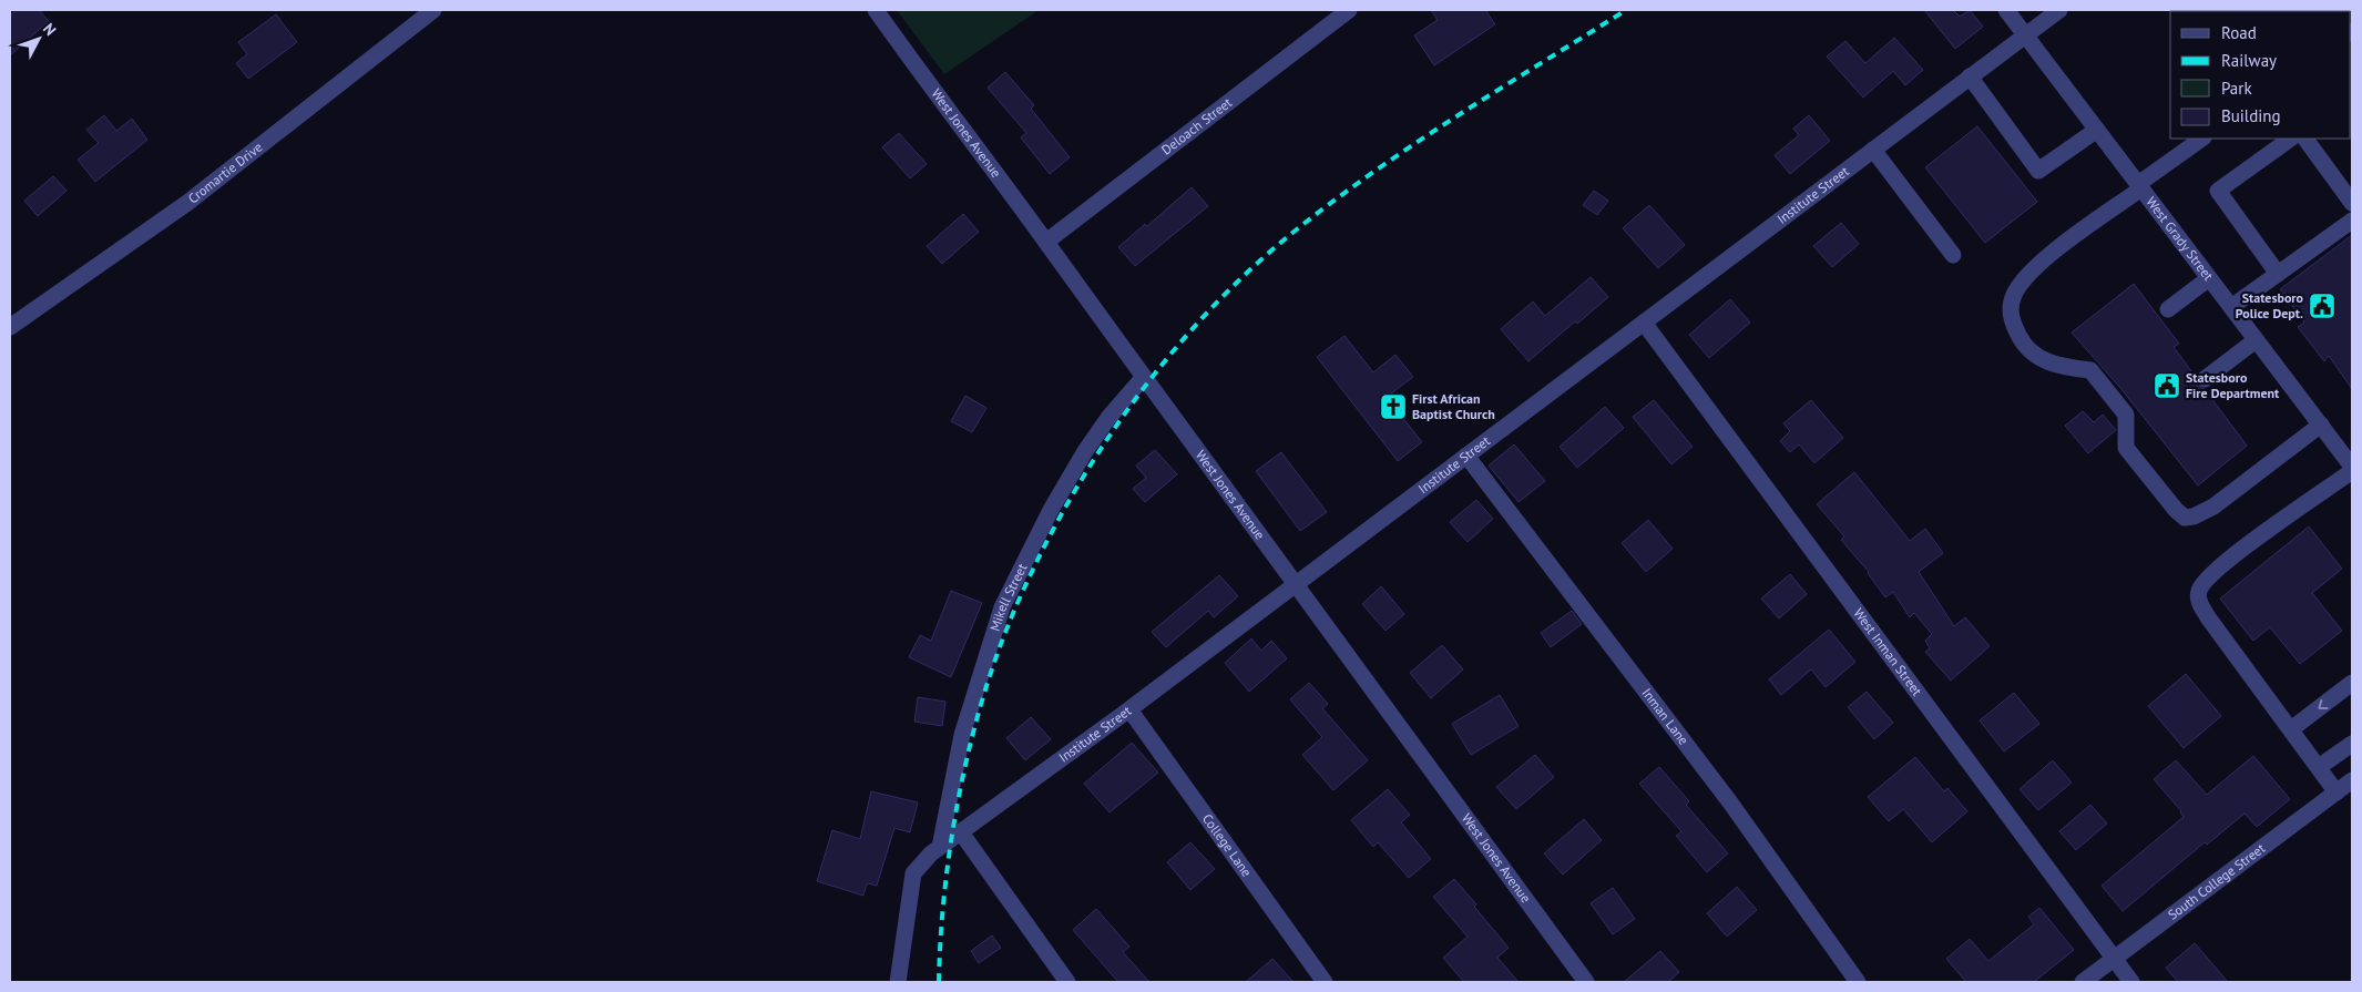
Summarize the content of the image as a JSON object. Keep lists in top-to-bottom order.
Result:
{
  "streets": {
    "street": [
      "Deloach Street",
      "West Jones Avenue",
      "Cromartie Drive",
      "Institute Street",
      "West Grady Street",
      "Mikell Street",
      "West Inman Street",
      "Inman Lane",
      "College Lane",
      "South College Street"
    ]
  },
  "crossings": [
    ["Deloach Street", "West Jones Avenue"],
    ["West Jones Avenue", "Institute Street"],
    ["West Jones Avenue", "Mikell Street"],
    ["Institute Street", "West Grady Street"],
    ["Institute Street", "Mikell Street"],
    ["Institute Street", "West Inman Street"],
    ["Institute Street", "Inman Lane"],
    ["Institute Street", "College Lane"],
    ["West Inman Street", "South College Street"]
  ],
  "places": {
    "public building": ["Statesboro Police Dept.", "Statesboro Fire Department"],
    "church": ["First African Baptist Church"]
  },
  "legend": [
    "Road",
    "Railway",
    "Park",
    "Building"
  ],
  "north": "top right"
}
